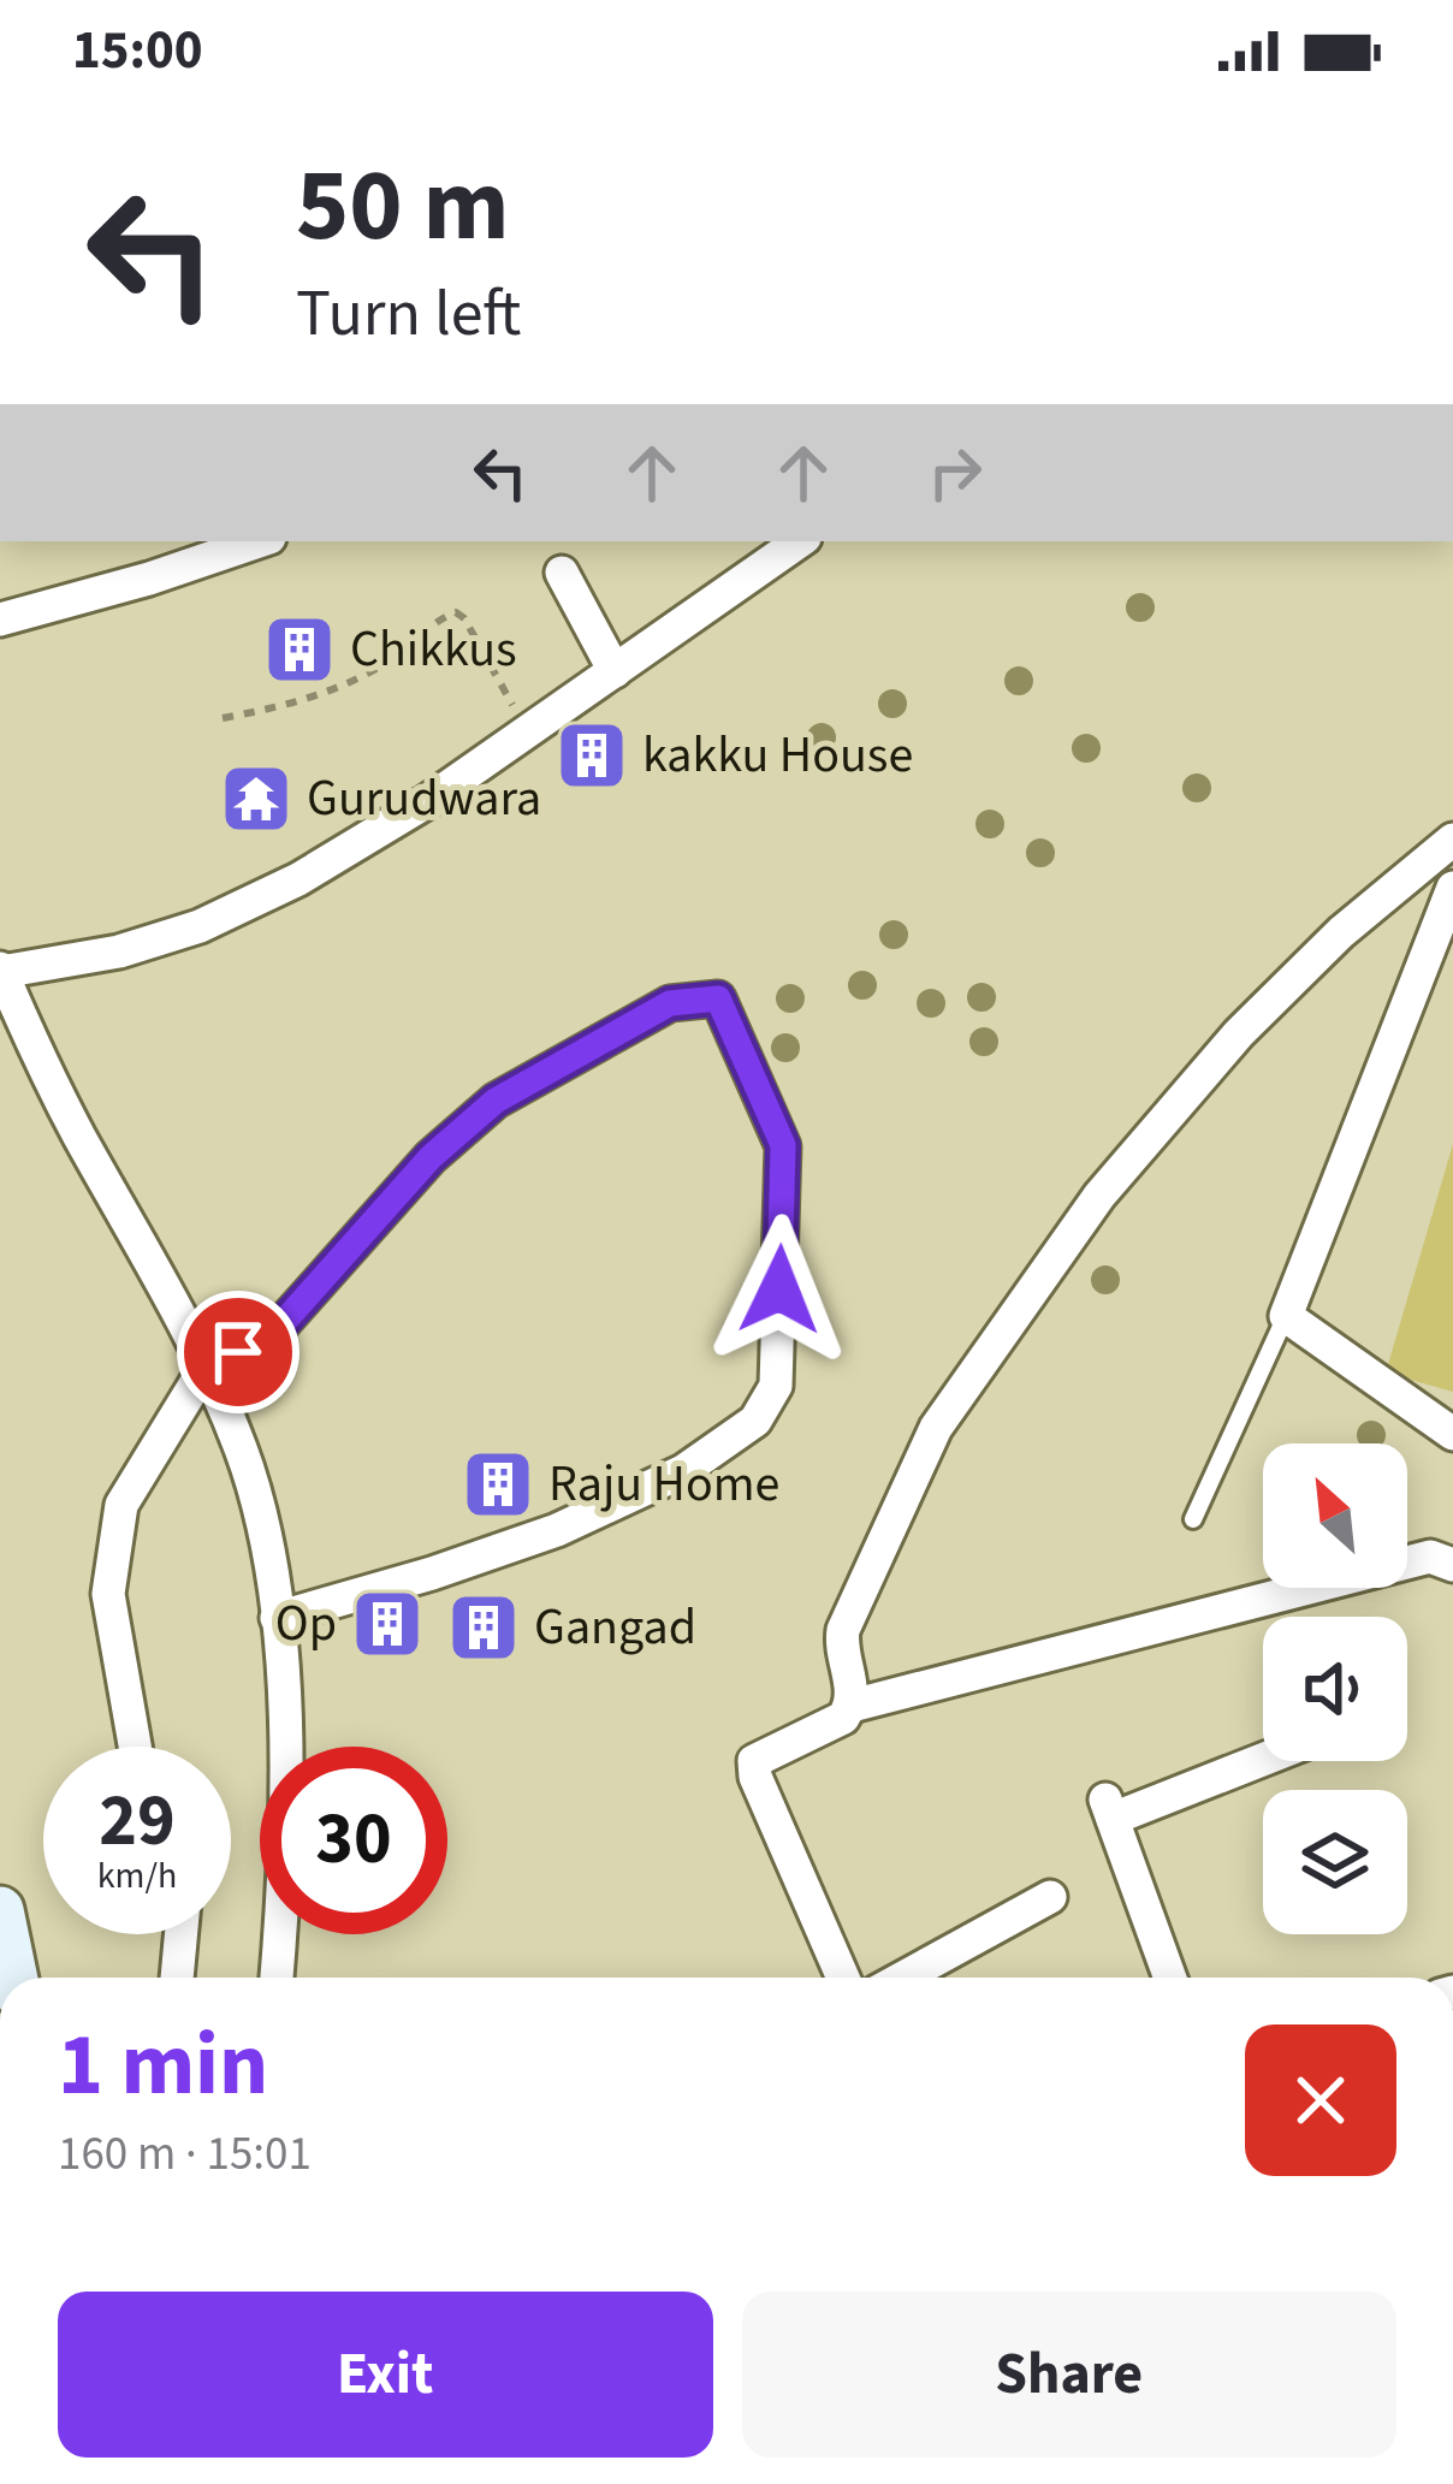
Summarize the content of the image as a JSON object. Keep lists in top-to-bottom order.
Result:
{
  "places": {
    "building": [
      "Chikkus",
      "kakku House",
      "Raju Home",
      "Op",
      "Gangad"
    ],
    "temple": ["Gurudwara"]
  },
  "north": "top left",
  "page": {
    "status": "15:00",
    "turn": ["50 m", "Turn left"],
    "speed": "29 km/h",
    "limit": "30",
    "heading": ["1 min", "160 m · 15:01"],
    "buttons": ["Exit", "Share"]
  }
}
